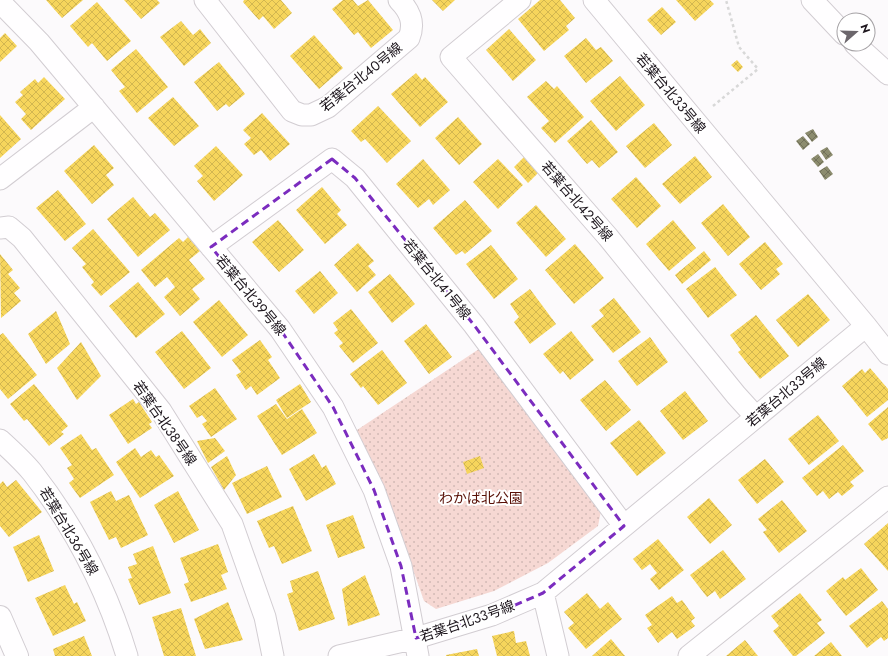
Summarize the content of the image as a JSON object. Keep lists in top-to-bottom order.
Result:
{
  "streets": {
    "street": [
      "若葉台北40号線",
      "若葉台北33号線",
      "若葉台北42号線",
      "若葉台北41号線",
      "若葉台北39号線",
      "若葉台北38号線",
      "若葉台北36号線"
    ]
  },
  "crossings": [
    ["若葉台北33号線", "若葉台北42号線"],
    ["若葉台北33号線", "若葉台北41号線"],
    ["若葉台北33号線", "若葉台北39号線"],
    ["若葉台北41号線", "若葉台北39号線"]
  ],
  "parks": ["わかば北公園"],
  "north": "right"
}
